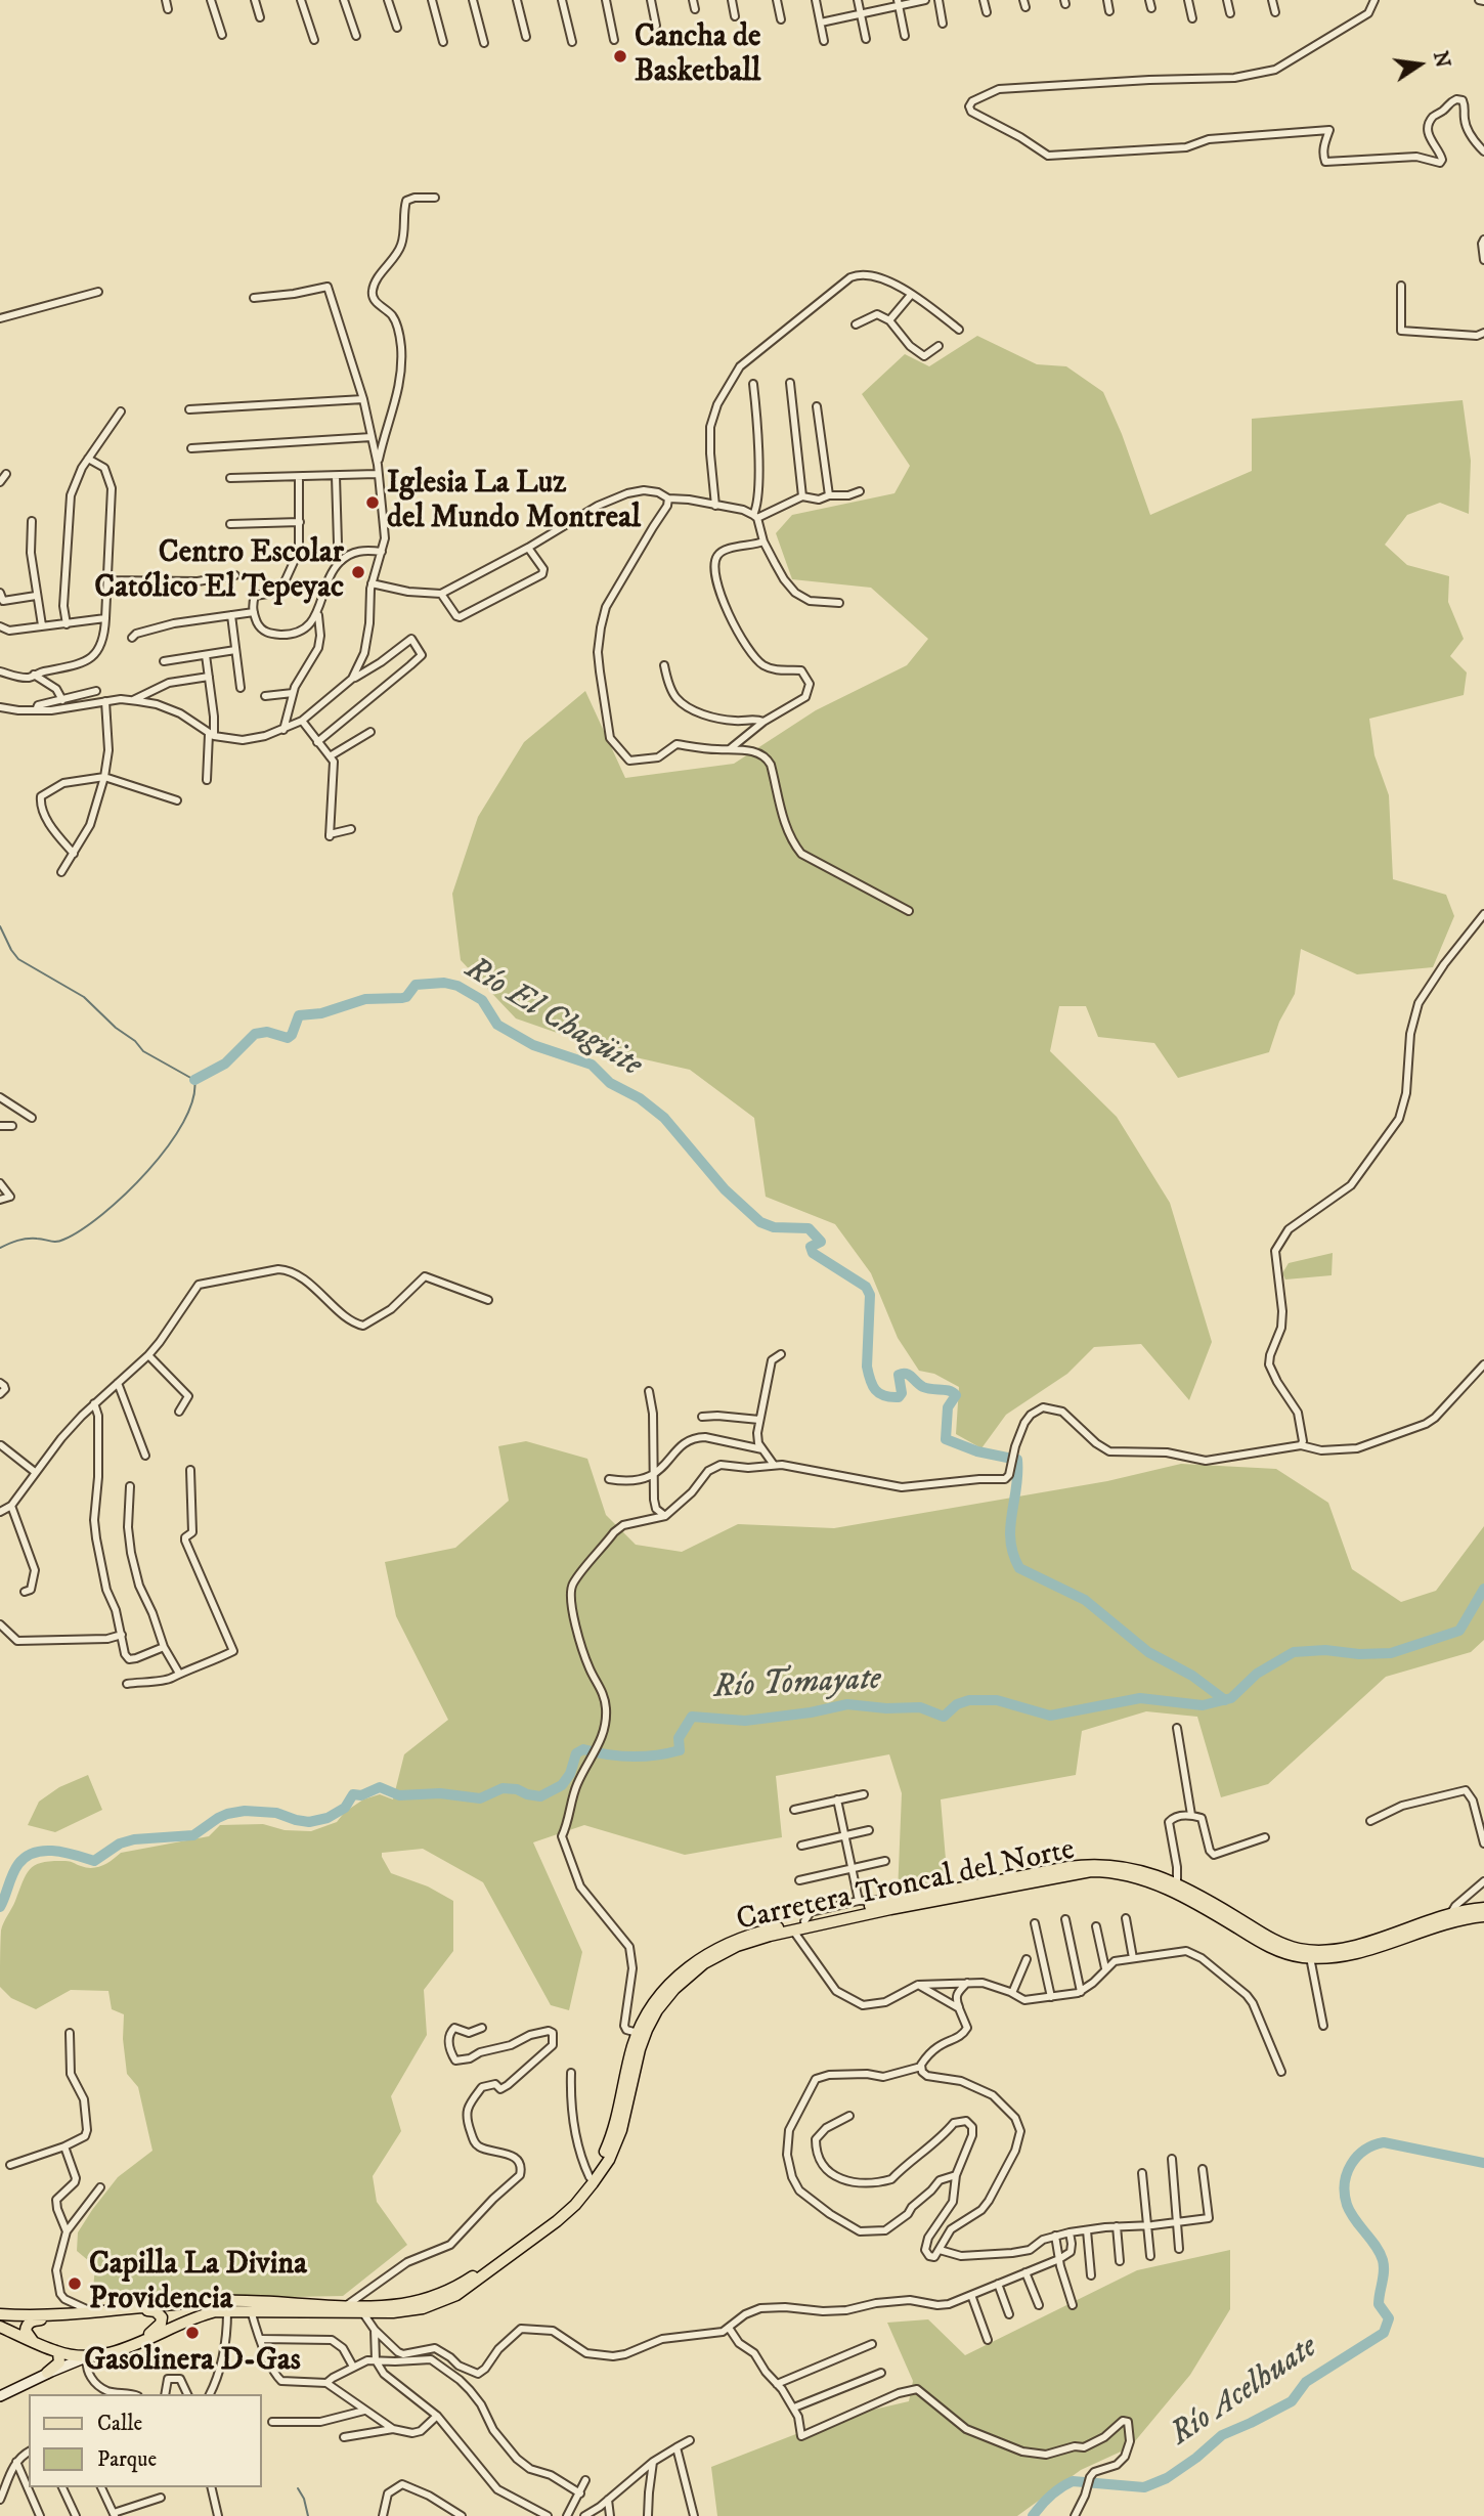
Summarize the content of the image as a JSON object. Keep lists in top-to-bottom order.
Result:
{
  "streets": {
    "main road": ["Carretera Troncal del Norte"]
  },
  "water": ["Río El Chagüite", "Río Tomayate", "Río Acelhuate"],
  "places": [
    "Cancha de Basketball",
    "Iglesia La Luz del Mundo Montreal",
    "Centro Escolar Católico El Tepeyac",
    "Capilla La Divina Providencia",
    "Gasolinera D-Gas"
  ],
  "legend": ["Calle", "Parque"],
  "north": "right"
}
